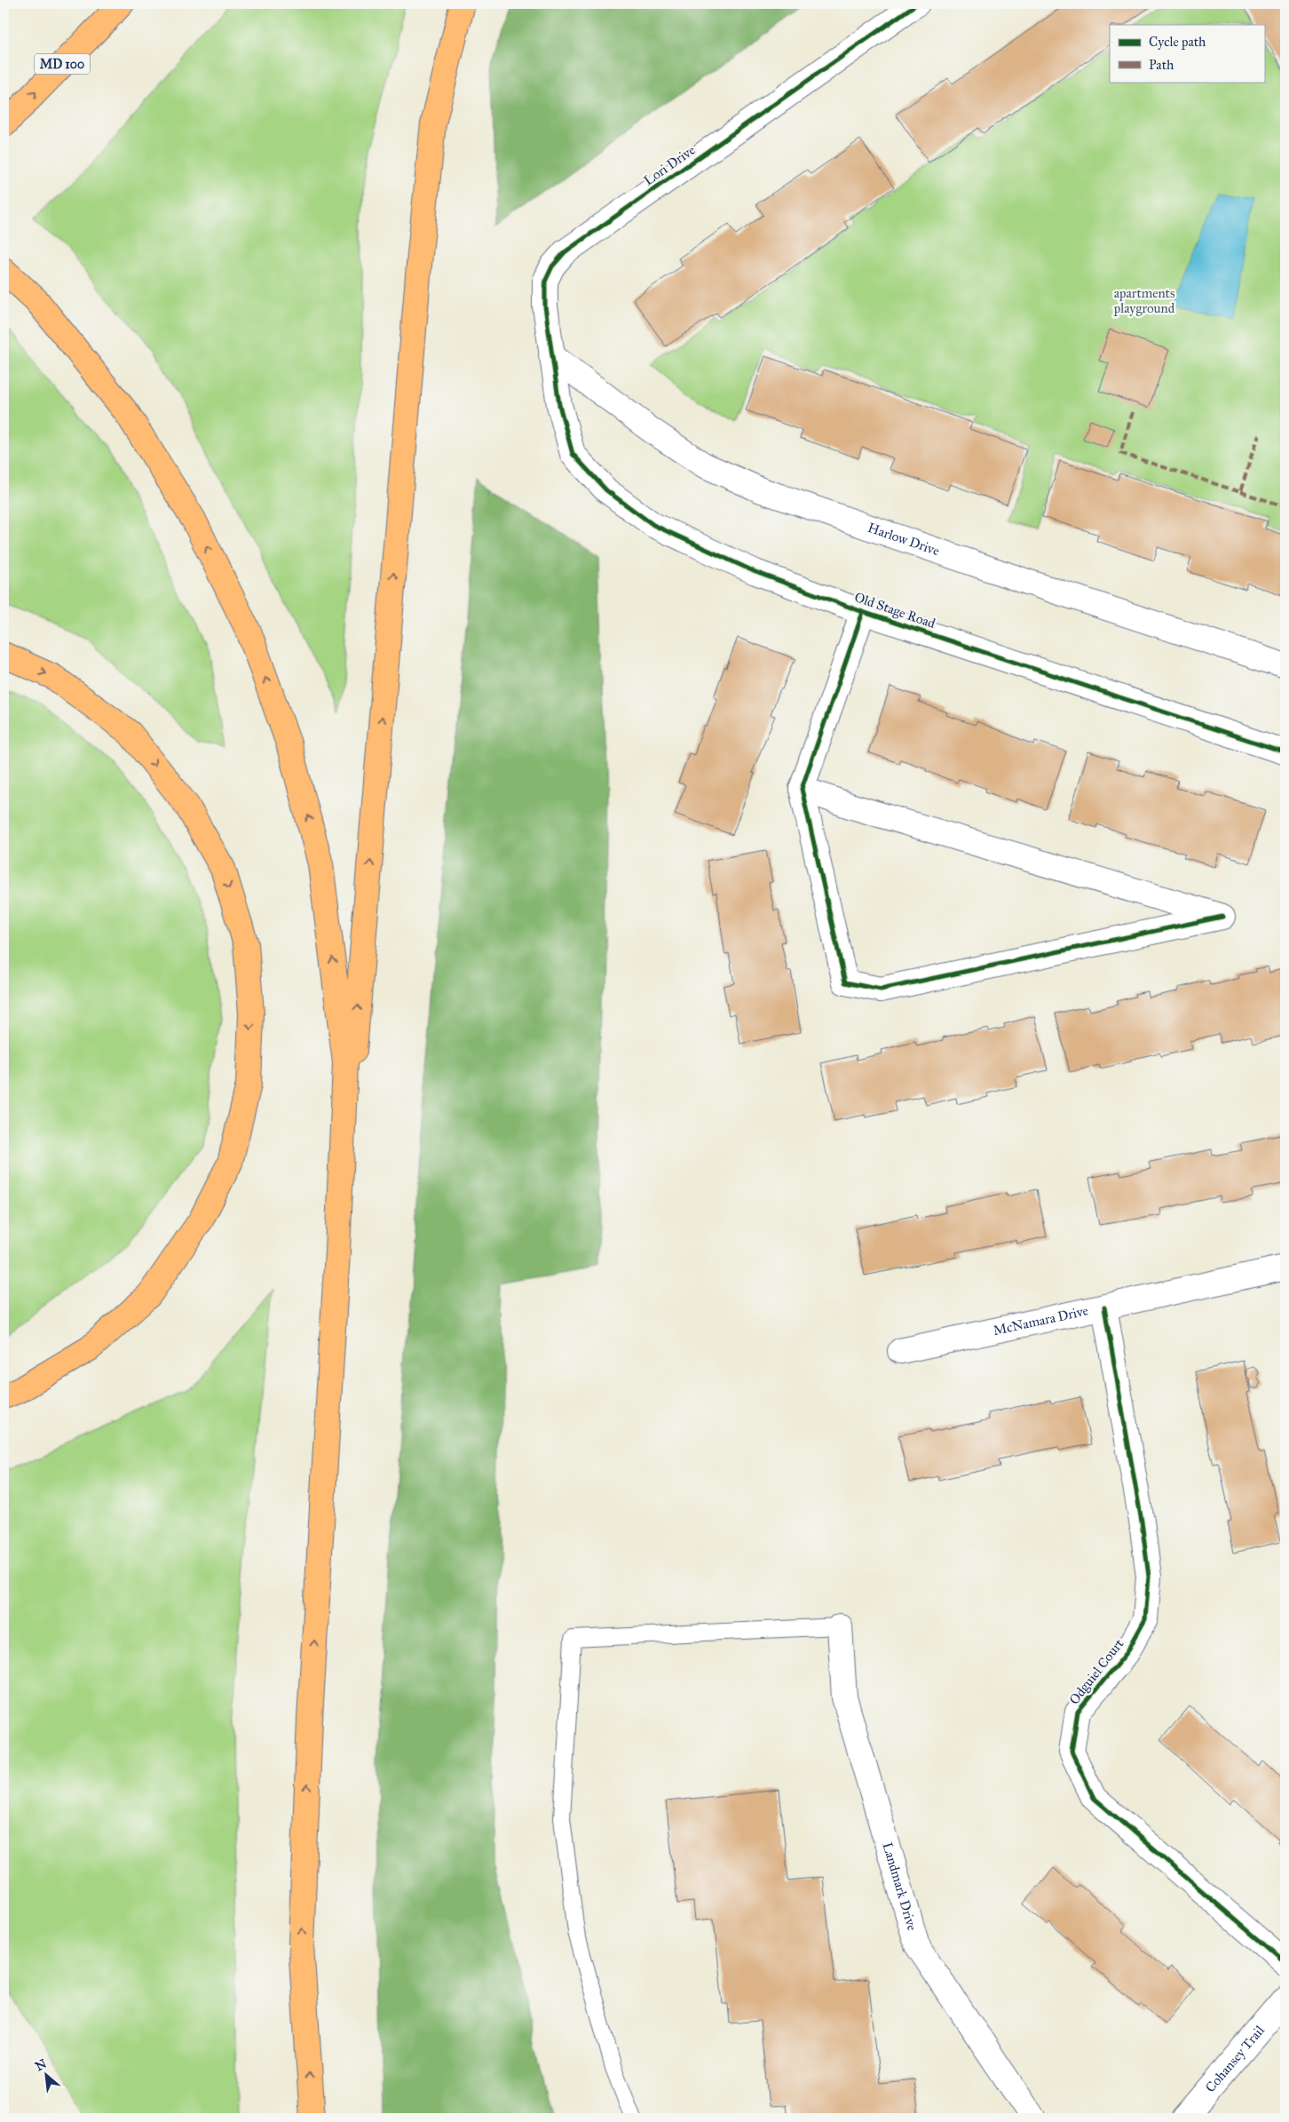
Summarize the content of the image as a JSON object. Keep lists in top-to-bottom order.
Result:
{
  "streets": {
    "highway": ["MD 100"],
    "street": [
      "Lori Drive",
      "Harlow Drive",
      "Old Stage Road",
      "McNamara Drive",
      "Odguiel Court",
      "Landmark Drive",
      "Cohansey Trail"
    ]
  },
  "crossings": [
    ["Lori Drive", "Harlow Drive"],
    ["Lori Drive", "Old Stage Road"],
    ["McNamara Drive", "Odguiel Court"]
  ],
  "parks": ["apartments playground"],
  "legend": ["Cycle path", "Path"],
  "north": "top left"
}
